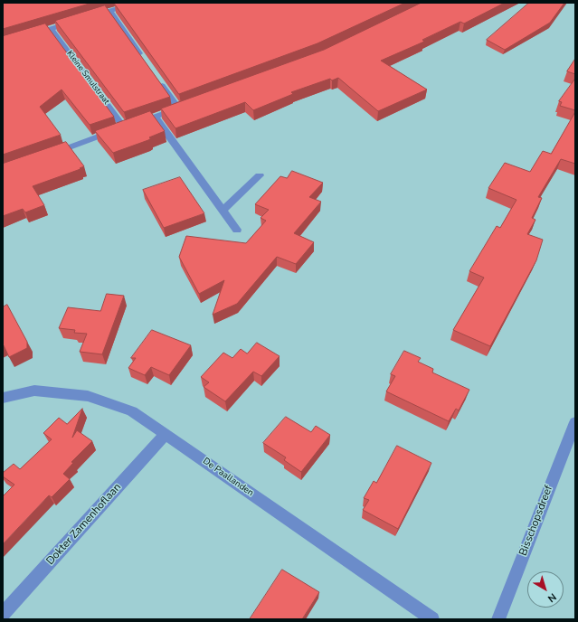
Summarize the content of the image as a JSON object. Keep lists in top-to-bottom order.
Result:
{
  "streets": {
    "street": [
      "Kleine Smulstraat",
      "De Paallanden",
      "Bisschopsdreef",
      "Dokter Zamenhoflaan"
    ]
  },
  "crossings": [
    ["De Paallanden", "Dokter Zamenhoflaan"]
  ],
  "north": "bottom right"
}
